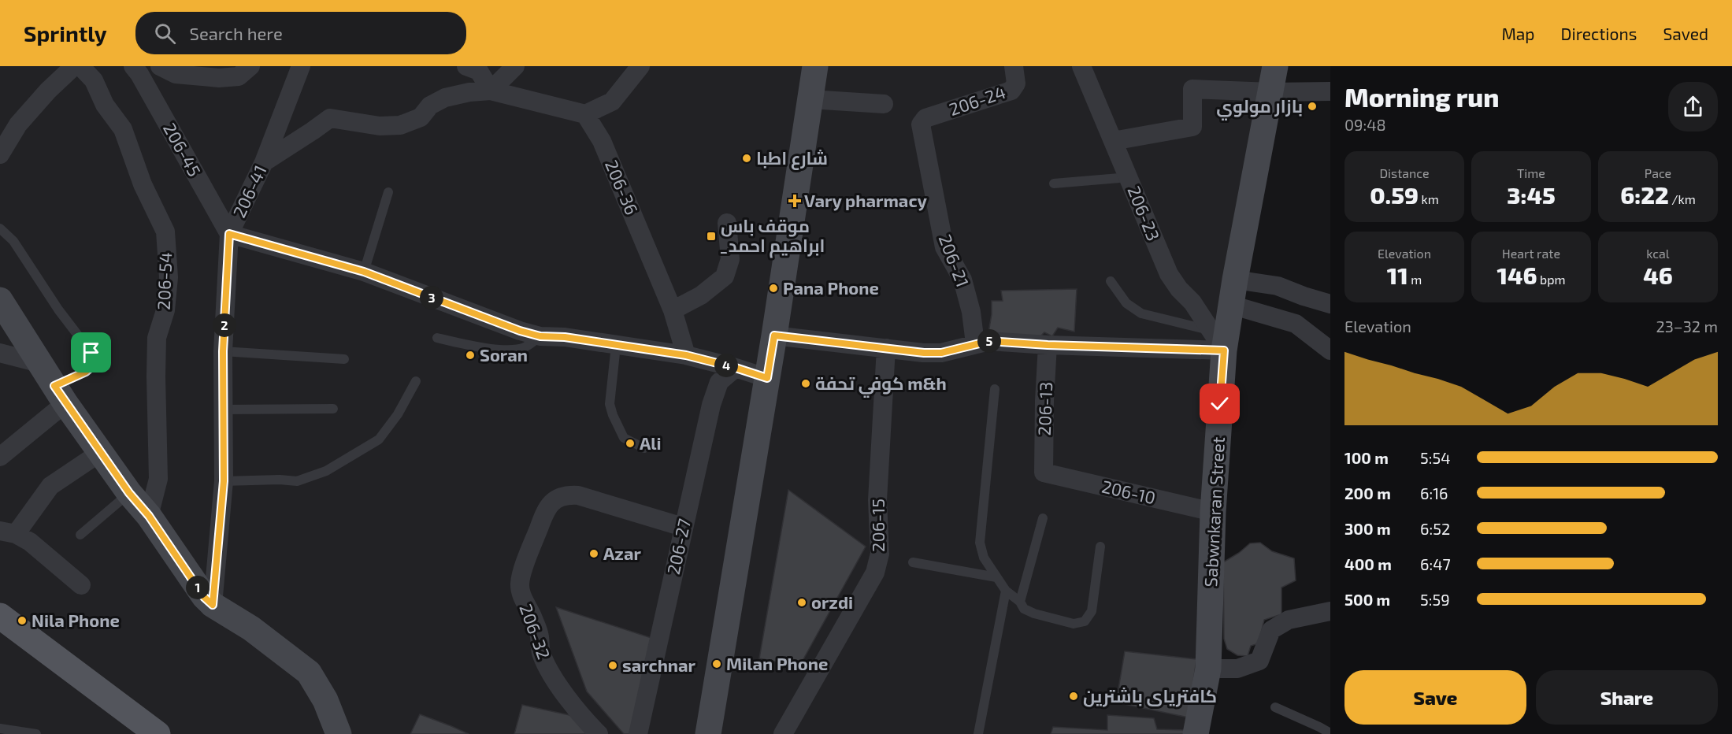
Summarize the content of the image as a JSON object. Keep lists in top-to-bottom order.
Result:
{
  "streets": {
    "main road": ["Sabwnkaran Street"],
    "street": [
      "206-24",
      "206-45",
      "206-36",
      "206-41",
      "206-23",
      "206-21",
      "206-54",
      "206-13",
      "206-10",
      "206-15",
      "206-27",
      "206-32"
    ]
  },
  "crossings": [
    ["206-24", "206-21"],
    ["206-45", "206-41"],
    ["206-23", "Sabwnkaran Street"],
    ["206-13", "206-10"],
    ["206-10", "Sabwnkaran Street"],
    ["206-27", "206-32"]
  ],
  "places": {
    "other": [
      "بازار مولوي",
      "شارع اطبا",
      "Pana Phone",
      "Soran",
      "كوفي تحفة m&h",
      "Ali",
      "Azar",
      "orzdi",
      "Nila Phone",
      "Milan Phone",
      "sarchnar",
      "كافترياى باشترين"
    ],
    "health": ["Vary pharmacy"],
    "transit": ["موقف باس _ابراهیم احمد"]
  },
  "page": {
    "header": "Sprintly",
    "search": "Search here",
    "nav": ["Map", "Directions", "Saved"],
    "heading": ["Morning run", "09:48"],
    "stats": [
      ["Distance", "0.59 km"],
      ["Time", "3:45"],
      ["Pace", "6:22 /km"],
      ["Elevation", "11 m"],
      ["Heart rate", "146 bpm"],
      ["kcal", "46"]
    ],
    "pins": [
      "3",
      "2",
      "5",
      "4",
      "1"
    ],
    "chart": ["Elevation", "23–32 m"],
    "list": [
      {
        "name": "100 m",
        "note": "5:54"
      },
      {
        "name": "200 m",
        "note": "6:16"
      },
      {
        "name": "300 m",
        "note": "6:52"
      },
      {
        "name": "400 m",
        "note": "6:47"
      },
      {
        "name": "500 m",
        "note": "5:59"
      }
    ],
    "buttons": ["Save", "Share"]
  }
}
